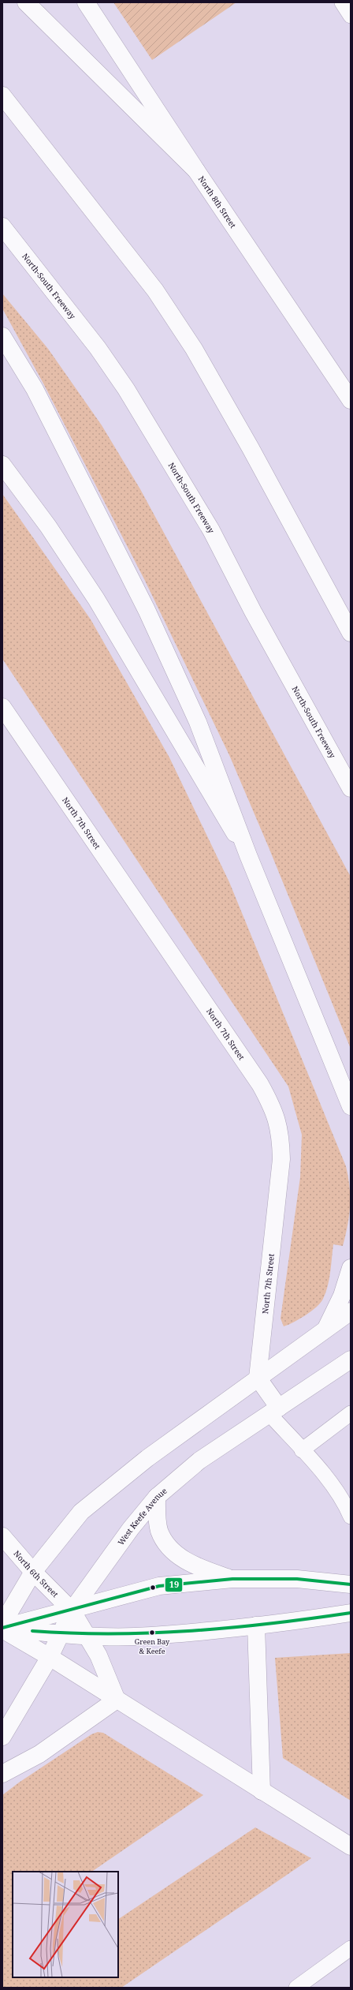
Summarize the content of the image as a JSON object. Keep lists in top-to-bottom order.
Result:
{
  "streets": {
    "main road": [
      "North 8th Street",
      "North-South Freeway",
      "North 7th Street",
      "West Keefe Avenue",
      "North 6th Street"
    ]
  },
  "crossings": [
    ["West Keefe Avenue", "North 6th Street"]
  ],
  "places": ["Green Bay & Keefe"],
  "lines": ["transit line 19"]
}
